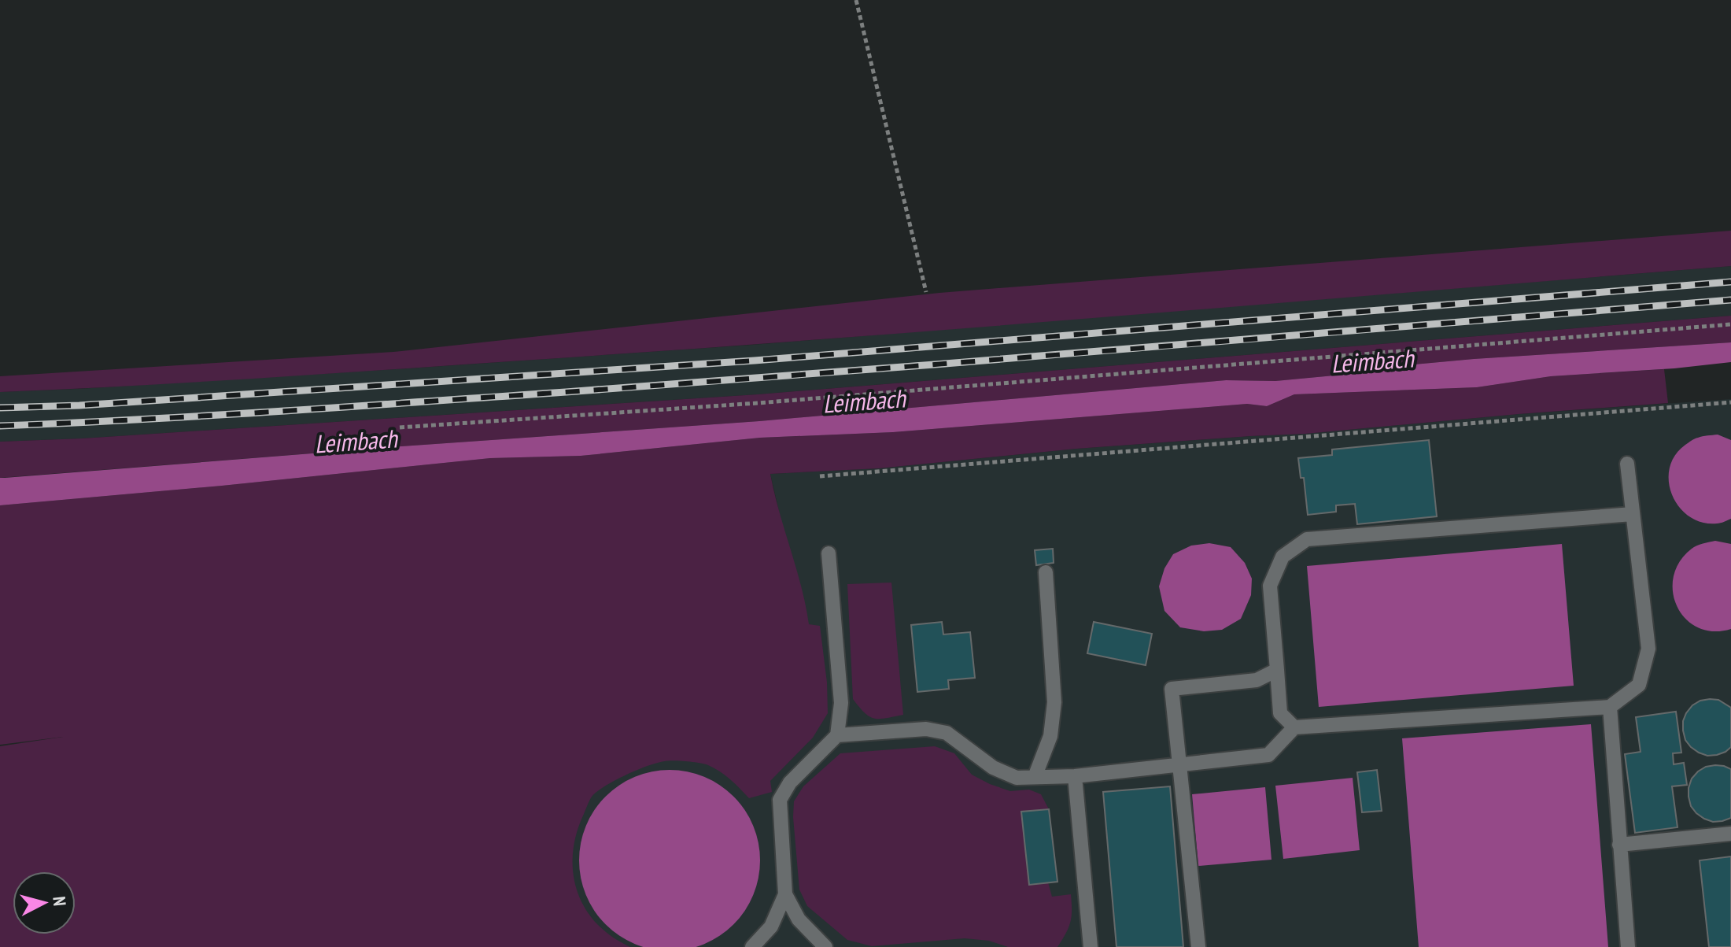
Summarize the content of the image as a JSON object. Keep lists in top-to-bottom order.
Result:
{
  "water": ["Leimbach"],
  "north": "right"
}
